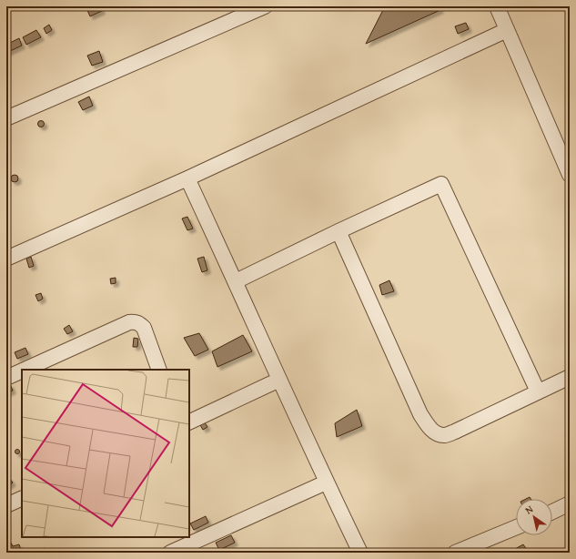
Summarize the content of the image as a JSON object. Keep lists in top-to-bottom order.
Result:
{
  "north": "top left"
}
